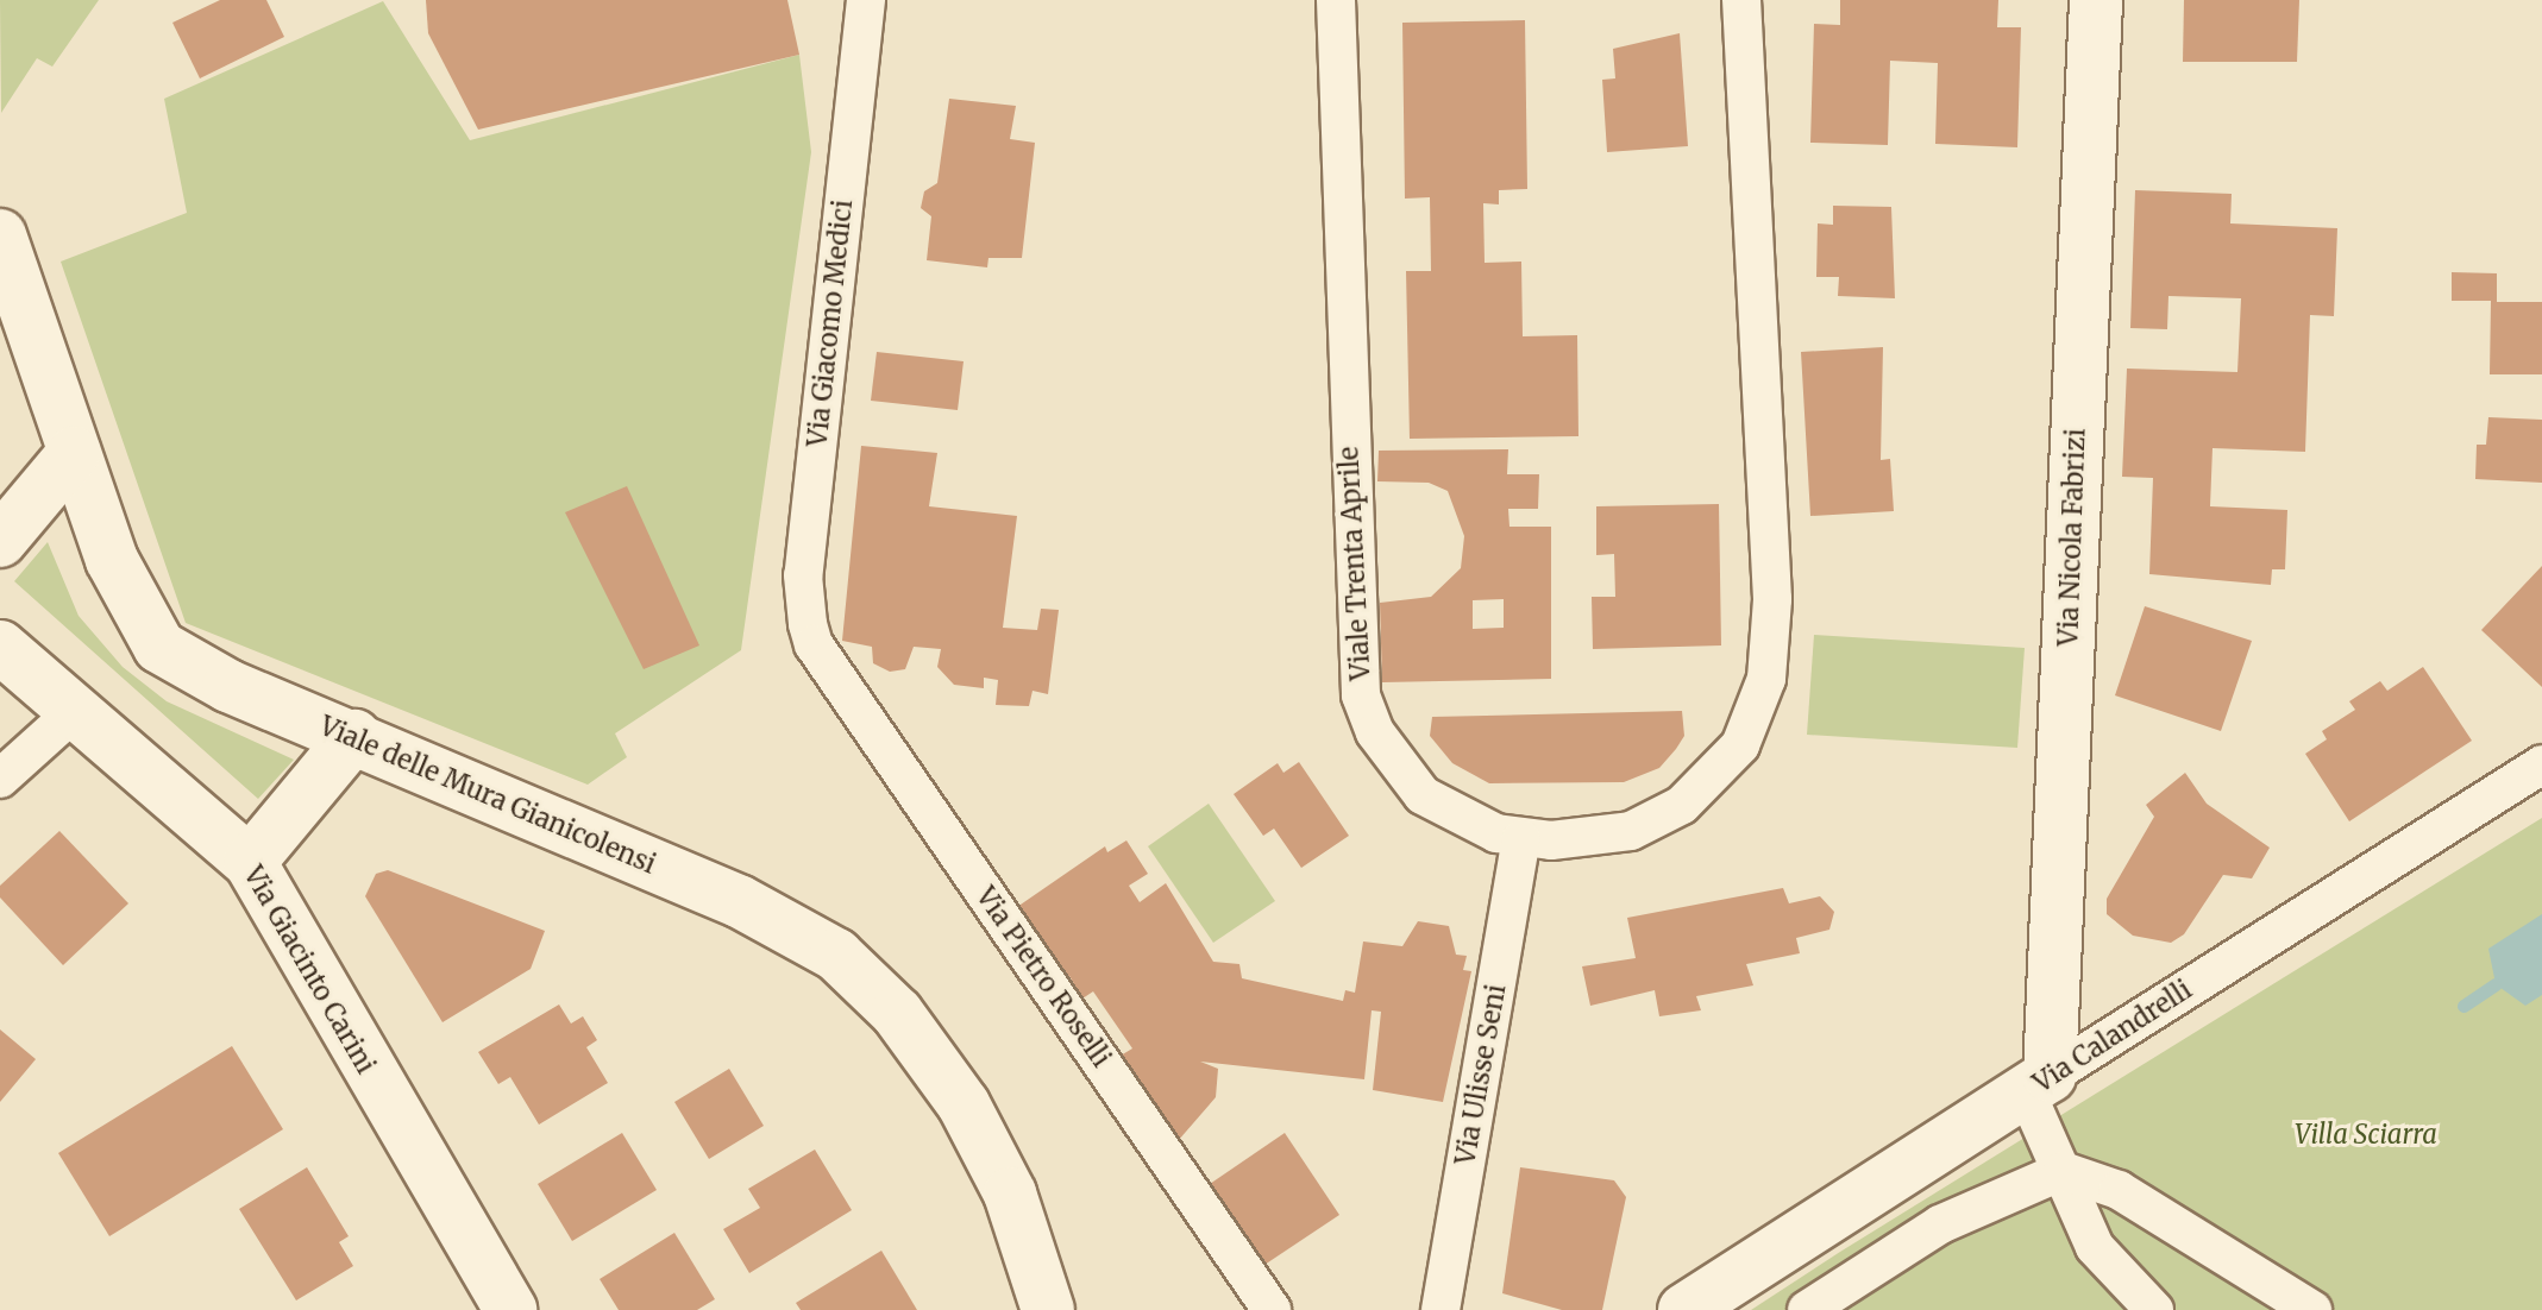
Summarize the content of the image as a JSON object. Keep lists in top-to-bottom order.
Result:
{
  "streets": {
    "street": [
      "Via Giacomo Medici",
      "Via Nicola Fabrizi",
      "Viale Trenta Aprile",
      "Viale delle Mura Gianicolensi",
      "Via Giacinto Carini",
      "Via Pietro Roselli",
      "Via Calandrelli",
      "Via Ulisse Seni"
    ]
  },
  "crossings": [
    ["Via Giacomo Medici", "Via Pietro Roselli"],
    ["Via Nicola Fabrizi", "Via Calandrelli"],
    ["Viale Trenta Aprile", "Via Ulisse Seni"]
  ],
  "parks": ["Villa Sciarra"]
}
